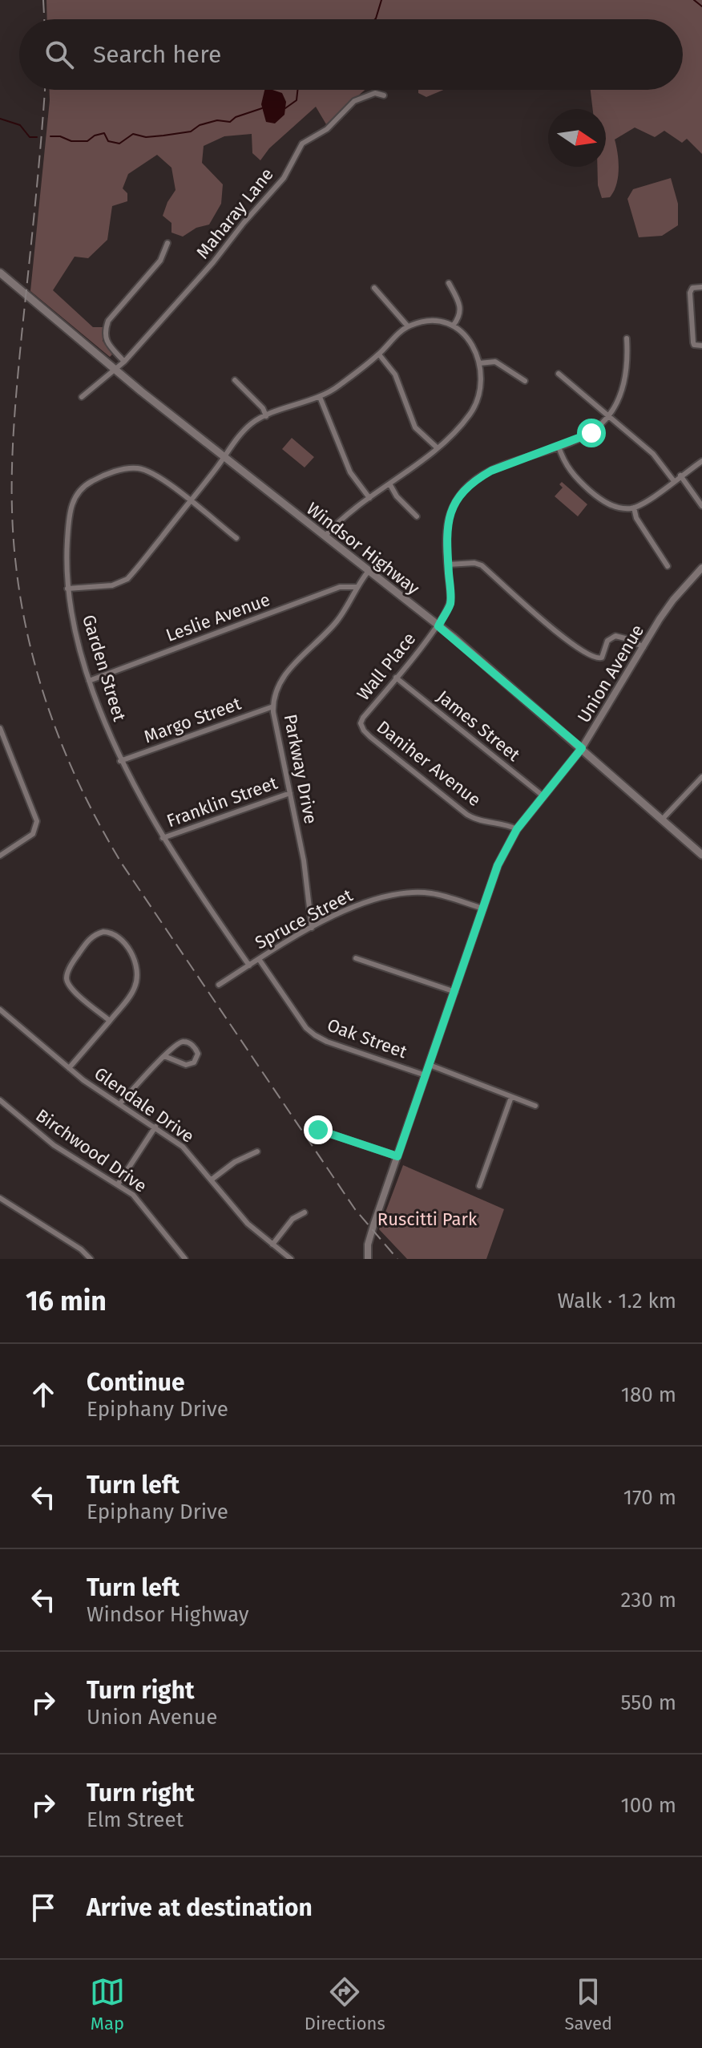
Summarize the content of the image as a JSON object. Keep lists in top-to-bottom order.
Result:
{
  "streets": {
    "main road": ["Windsor Highway"],
    "street": [
      "Maharay Lane",
      "Leslie Avenue",
      "Wall Place",
      "Garden Street",
      "Union Avenue",
      "Margo Street",
      "James Street",
      "Daniher Avenue",
      "Parkway Drive",
      "Franklin Street",
      "Spruce Street",
      "Oak Street",
      "Glendale Drive",
      "Birchwood Drive"
    ]
  },
  "crossings": [
    ["Maharay Lane", "Windsor Highway"],
    ["Windsor Highway", "Wall Place"],
    ["Windsor Highway", "Union Avenue"],
    ["Windsor Highway", "Parkway Drive"],
    ["Leslie Avenue", "Garden Street"],
    ["Leslie Avenue", "Parkway Drive"],
    ["Wall Place", "James Street"],
    ["Wall Place", "Daniher Avenue"],
    ["Garden Street", "Margo Street"],
    ["Garden Street", "Franklin Street"],
    ["Garden Street", "Spruce Street"],
    ["Union Avenue", "James Street"],
    ["Union Avenue", "Daniher Avenue"],
    ["Union Avenue", "Spruce Street"],
    ["Union Avenue", "Oak Street"],
    ["Margo Street", "Parkway Drive"],
    ["Parkway Drive", "Franklin Street"],
    ["Parkway Drive", "Spruce Street"],
    ["Spruce Street", "Oak Street"]
  ],
  "parks": ["Ruscitti Park"],
  "north": "right",
  "page": {
    "search": "Search here",
    "heading": ["16 min", "Walk · 1.2 km"],
    "list": [
      ["Continue", "Epiphany Drive", "180 m"],
      ["Turn left", "Epiphany Drive", "170 m"],
      ["Turn left", "Windsor Highway", "230 m"],
      ["Turn right", "Union Avenue", "550 m"],
      ["Turn right", "Elm Street", "100 m"],
      "Arrive at destination"
    ],
    "nav": ["Map", "Directions", "Saved"]
  }
}
